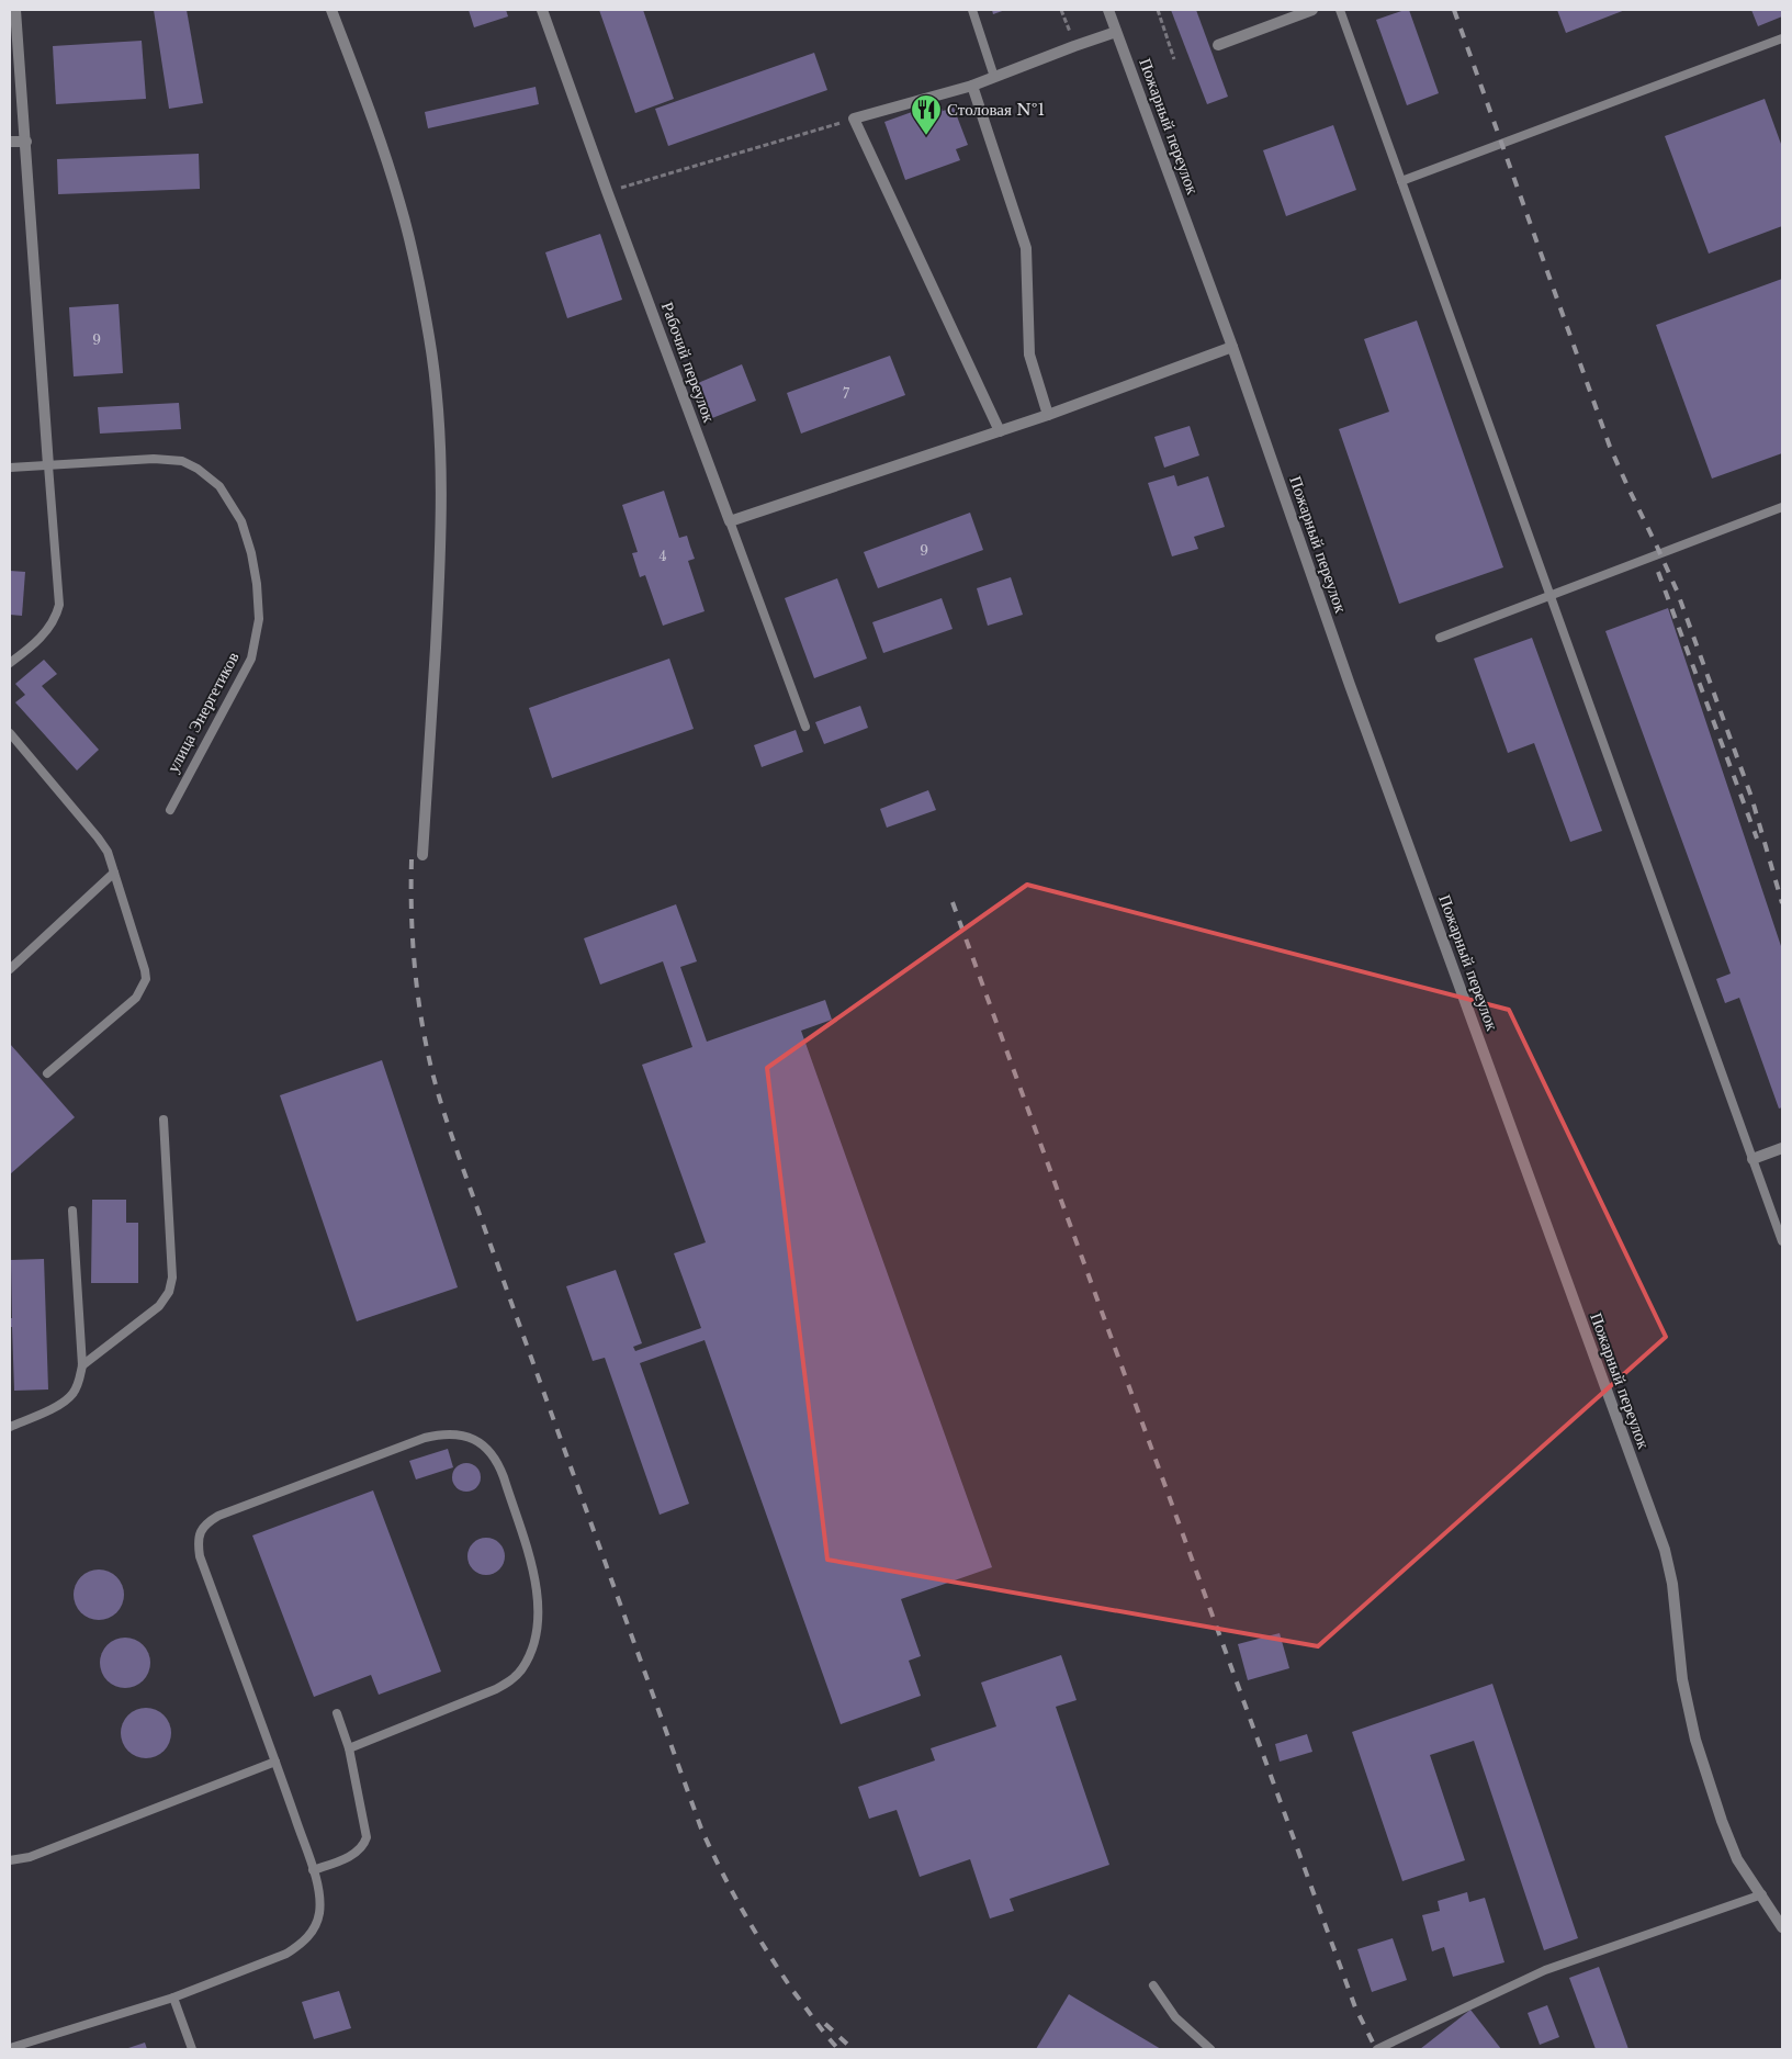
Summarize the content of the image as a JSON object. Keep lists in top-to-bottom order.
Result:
{
  "streets": {
    "street": ["Пожарный переулок", "Рабочий переулок"],
    "lane": ["улица Энергетиков"]
  },
  "places": {
    "restaurant": ["Столовая №1"]
  },
  "house_numbers": [
    "9",
    "7",
    "9",
    "4"
  ]
}
